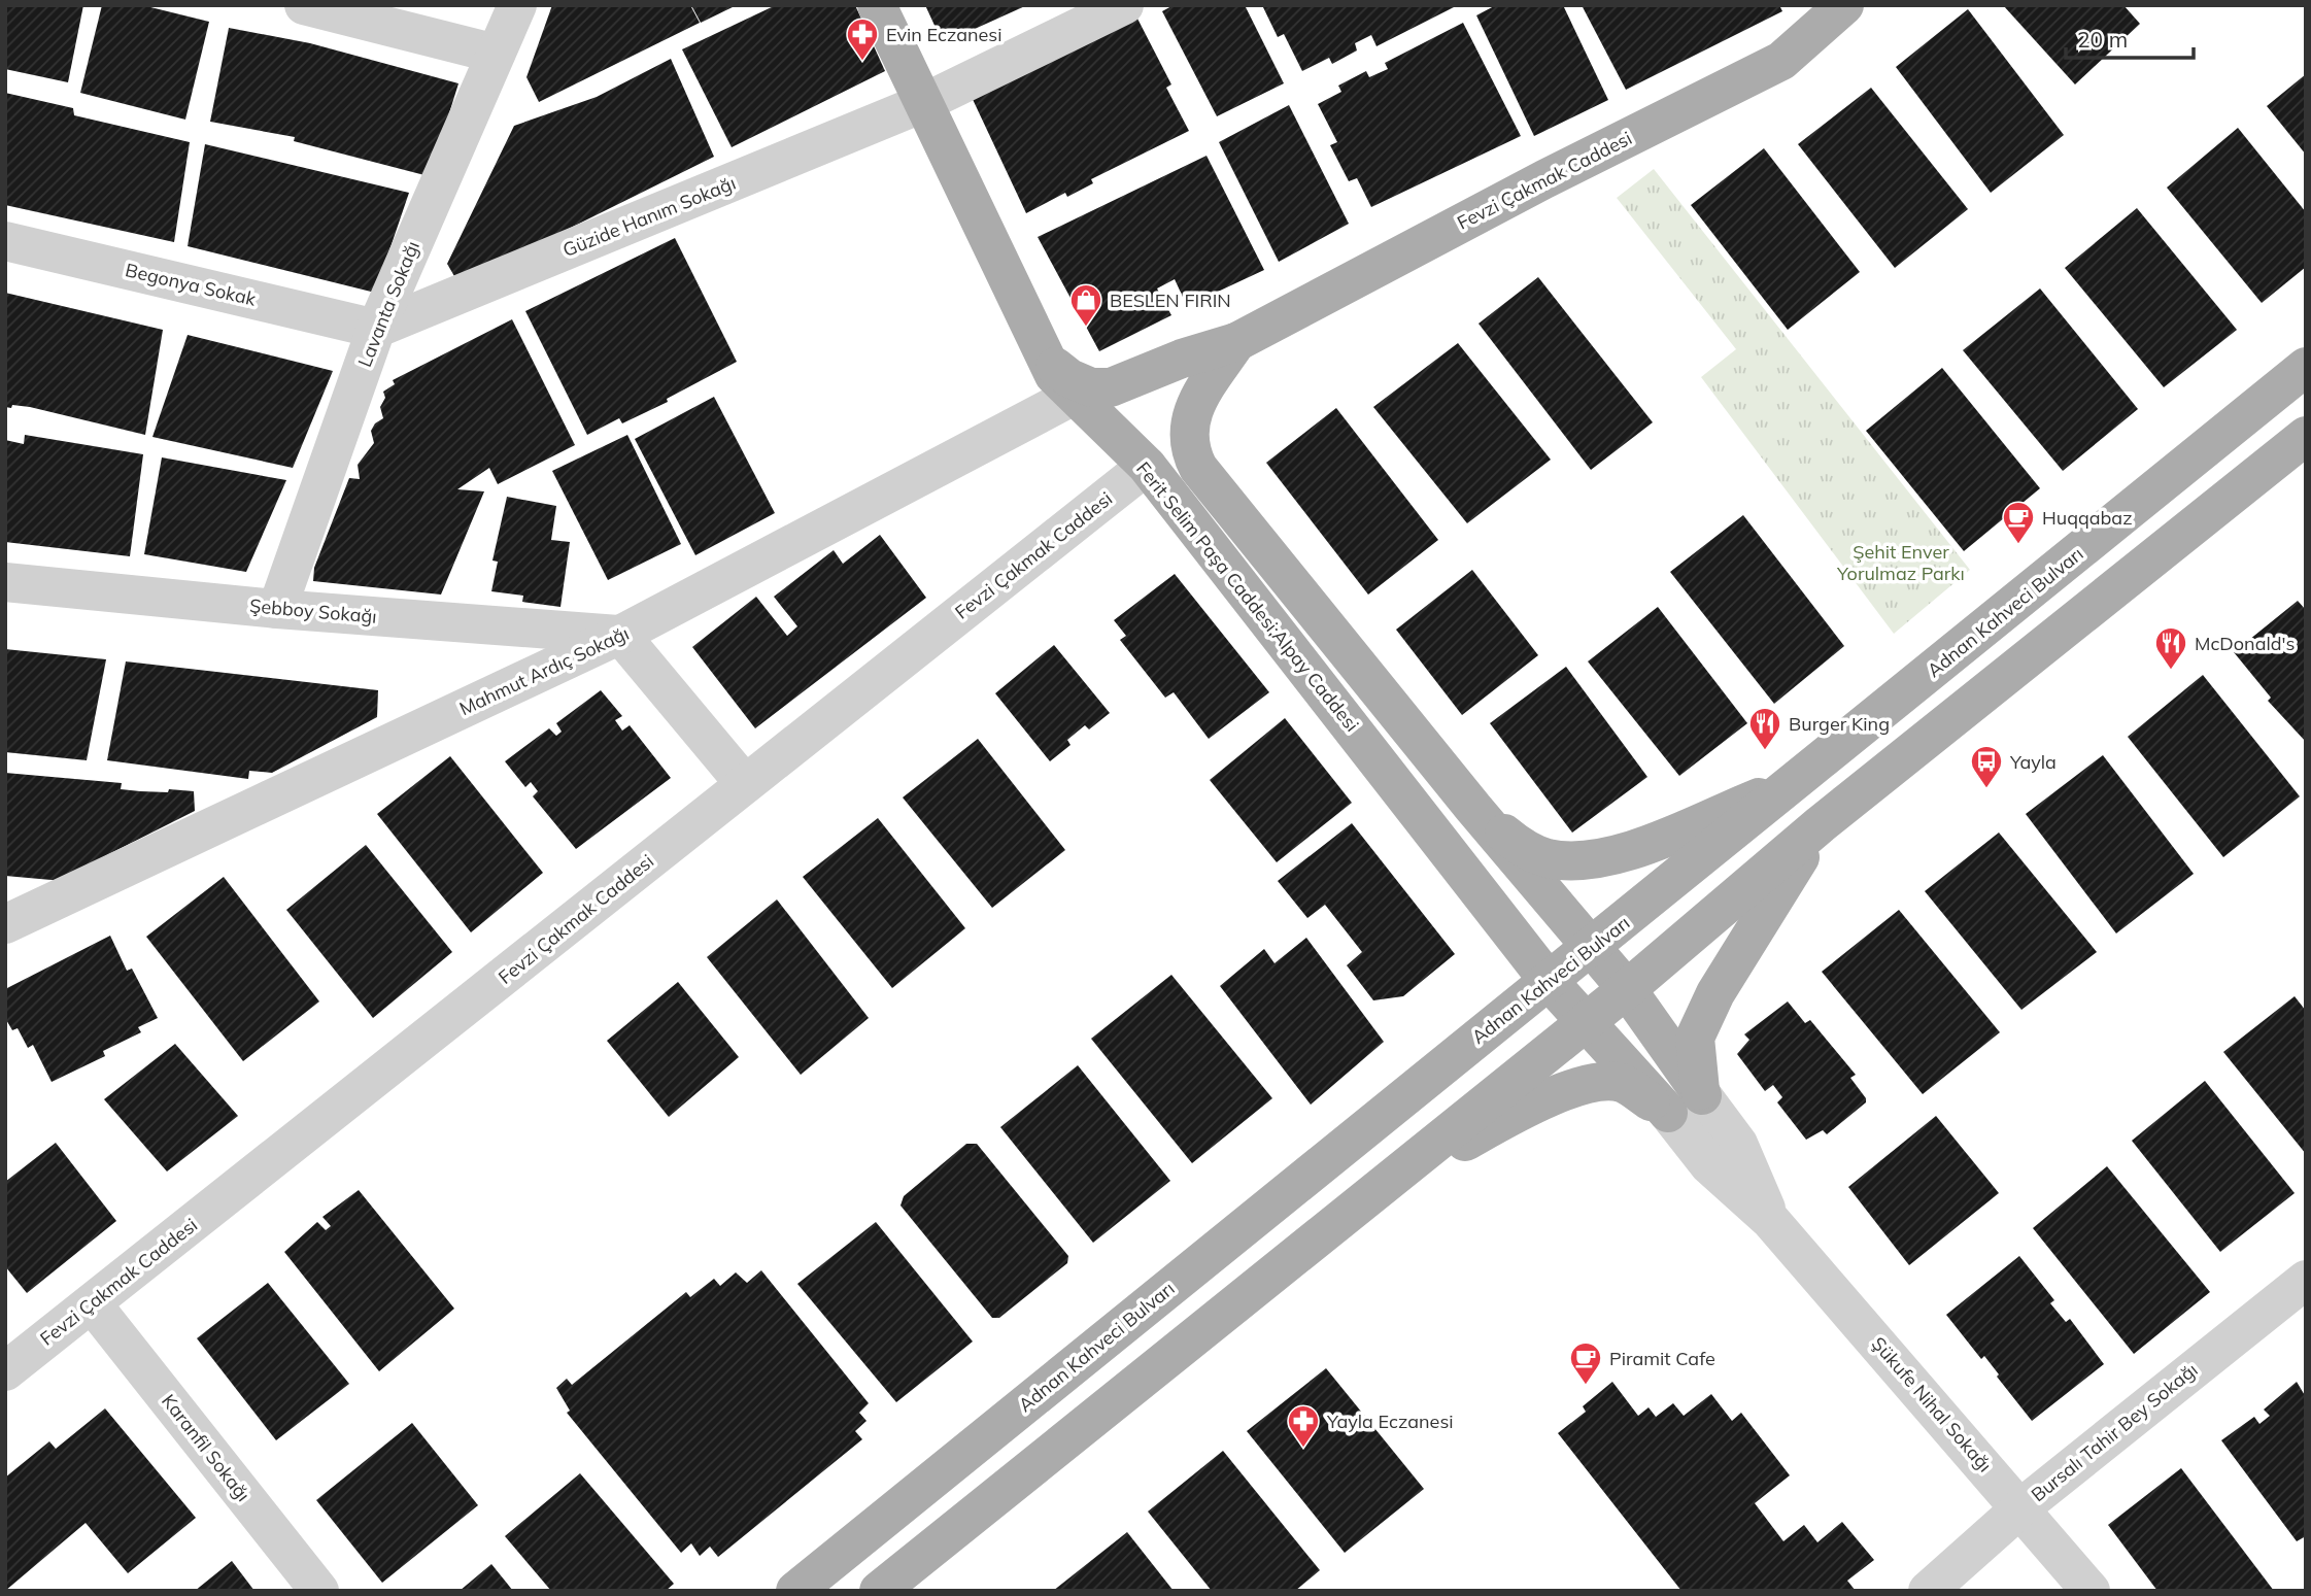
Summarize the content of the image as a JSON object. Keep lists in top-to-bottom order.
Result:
{
  "streets": {
    "main road": ["Fevzi Çakmak Caddesi", "Ferit Selim Paşa Caddesi;Alpay Caddesi", "Adnan Kahveci Bulvarı"],
    "street": [
      "Güzide Hanım Sokağı",
      "Begonya Sokak",
      "Lavanta Sokağı",
      "Şebboy Sokağı",
      "Mahmut Ardıç Sokağı",
      "Şükufe Nihal Sokağı",
      "Bursalı Tahir Bey Sokağı",
      "Karanfil Sokağı"
    ]
  },
  "crossings": [
    ["Fevzi Çakmak Caddesi", "Ferit Selim Paşa Caddesi;Alpay Caddesi"],
    ["Fevzi Çakmak Caddesi", "Karanfil Sokağı"],
    ["Güzide Hanım Sokağı", "Begonya Sokak"],
    ["Güzide Hanım Sokağı", "Lavanta Sokağı"],
    ["Güzide Hanım Sokağı", "Ferit Selim Paşa Caddesi;Alpay Caddesi"],
    ["Begonya Sokak", "Lavanta Sokağı"],
    ["Lavanta Sokağı", "Şebboy Sokağı"],
    ["Ferit Selim Paşa Caddesi;Alpay Caddesi", "Adnan Kahveci Bulvarı"],
    ["Ferit Selim Paşa Caddesi;Alpay Caddesi", "Mahmut Ardıç Sokağı"],
    ["Ferit Selim Paşa Caddesi;Alpay Caddesi", "Şükufe Nihal Sokağı"],
    ["Şebboy Sokağı", "Mahmut Ardıç Sokağı"],
    ["Şükufe Nihal Sokağı", "Bursalı Tahir Bey Sokağı"]
  ],
  "parks": ["Şehit Enver Yorulmaz Parkı"],
  "places": {
    "pharmacy": ["Evin Eczanesi", "Yayla Eczanesi"],
    "shop": ["BESLEN FIRIN"],
    "cafe": ["Huqqabaz", "Piramit Cafe"],
    "restaurant": ["McDonald's", "Burger King"],
    "bus stop": ["Yayla"]
  },
  "scale_bar": "20 m"
}
